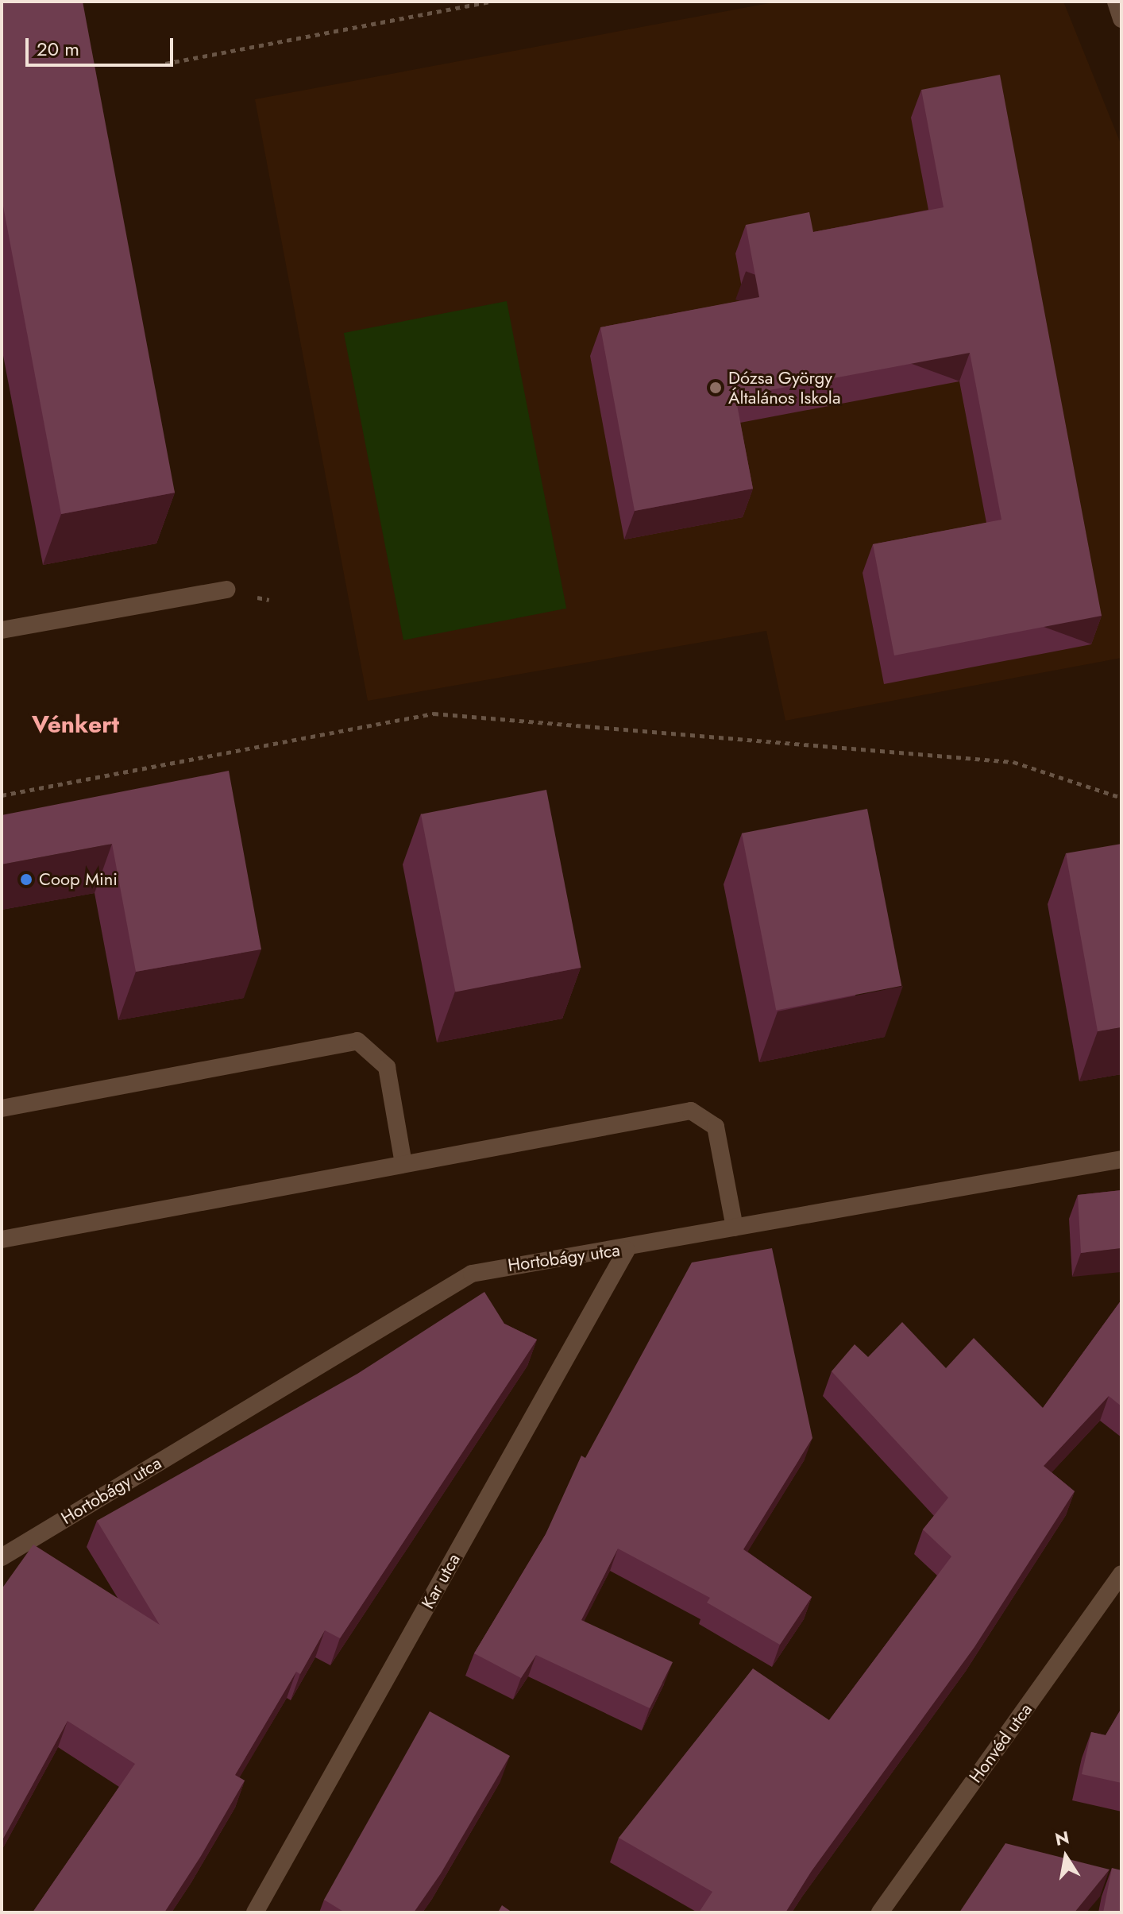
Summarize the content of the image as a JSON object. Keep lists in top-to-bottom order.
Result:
{
  "streets": {
    "street": ["Hortobágy utca", "Kar utca", "Honvéd utca"]
  },
  "crossings": [
    ["Hortobágy utca", "Kar utca"]
  ],
  "districts": ["Vénkert"],
  "places": ["Dózsa György Általános Iskola", "Coop Mini"],
  "scale_bar": "20 m",
  "north": "top"
}
